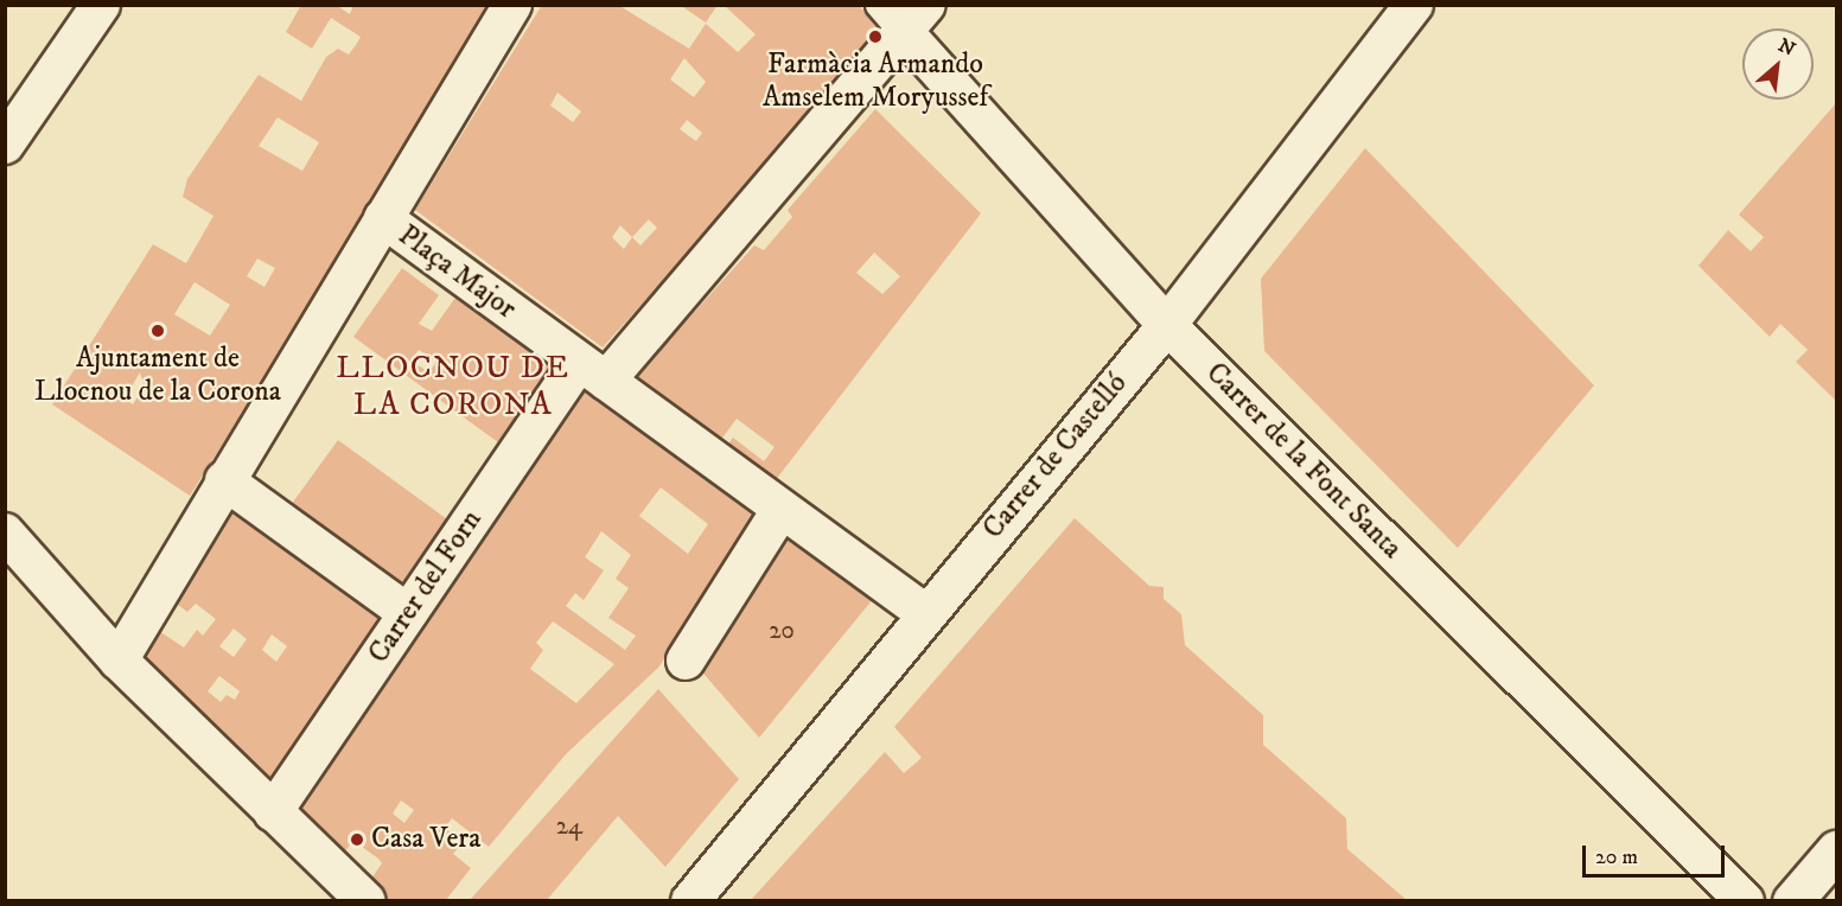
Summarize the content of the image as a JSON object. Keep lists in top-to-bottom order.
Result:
{
  "streets": {
    "street": [
      "Plaça Major",
      "Carrer de Castelló",
      "Carrer de la Font Santa",
      "Carrer del Forn"
    ]
  },
  "crossings": [
    ["Plaça Major", "Carrer de Castelló"],
    ["Plaça Major", "Carrer del Forn"],
    ["Carrer de Castelló", "Carrer de la Font Santa"],
    ["Carrer de la Font Santa", "Carrer del Forn"]
  ],
  "districts": ["LLOCNOU DE LA CORONA"],
  "places": ["Farmàcia Armando Amselem Moryussef", "Ajuntament de Llocnou de la Corona", "Casa Vera"],
  "house_numbers": ["20", "24"],
  "scale_bar": "20 m",
  "north": "top right"
}
